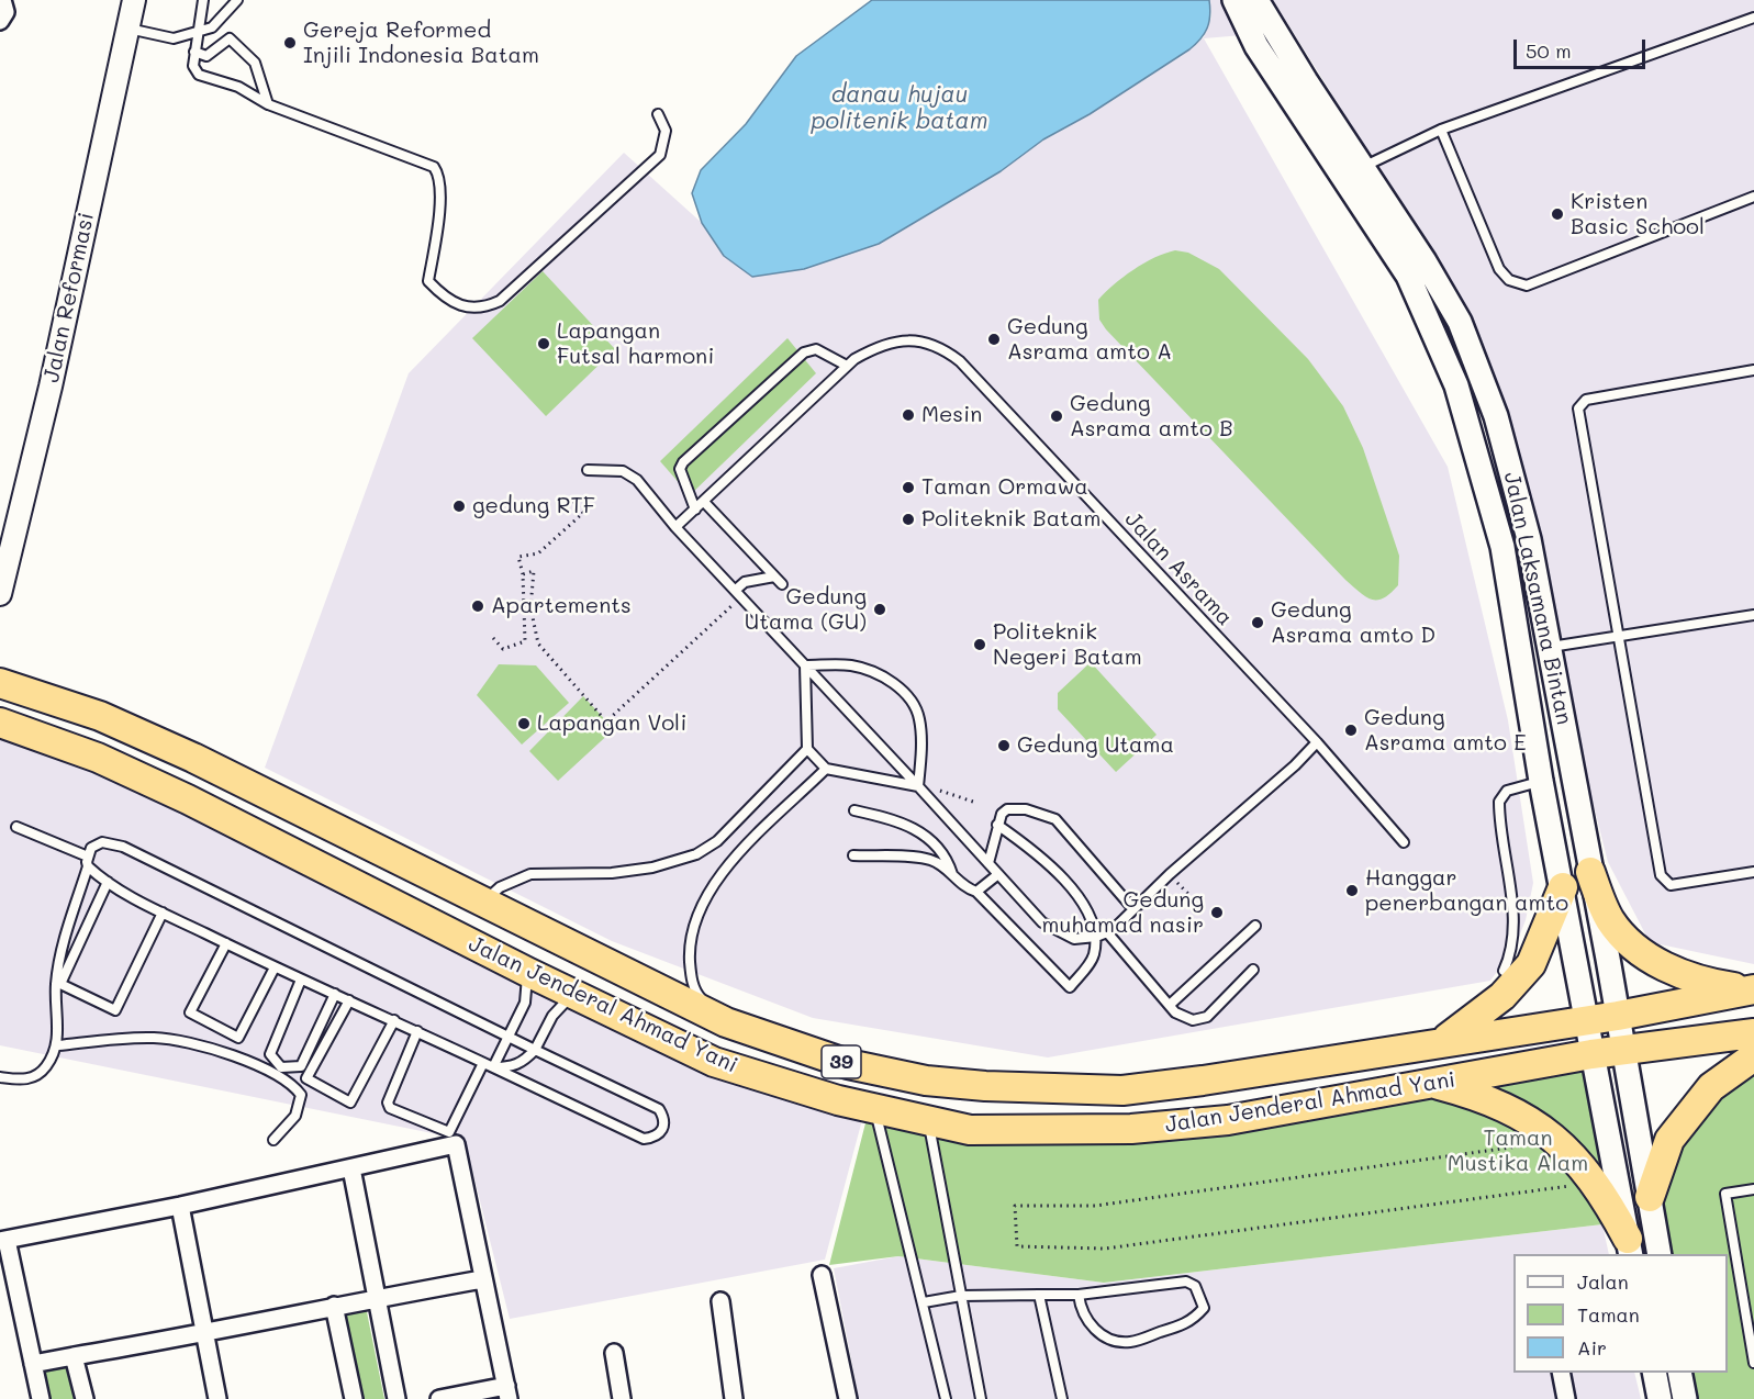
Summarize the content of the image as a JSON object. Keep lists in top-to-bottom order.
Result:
{
  "streets": {
    "highway": ["Jalan Jenderal Ahmad Yani", "39"],
    "main road": ["Jalan Laksamana Bintan"],
    "street": ["Jalan Reformasi"],
    "lane": ["Jalan Asrama"]
  },
  "crossings": [
    ["Jalan Laksamana Bintan", "Jalan Jenderal Ahmad Yani"]
  ],
  "water": ["danau hujau politenik batam"],
  "parks": ["Taman Mustika Alam"],
  "places": [
    "Gereja Reformed Injili Indonesia Batam",
    "Kristen Basic School",
    "Gedung Asrama amto A",
    "Lapangan Futsal harmoni",
    "Mesin",
    "Gedung Asrama amto B",
    "Taman Ormawa",
    "gedung RTF",
    "Politeknik Batam",
    "Apartements",
    "Gedung Utama (GU)",
    "Gedung Asrama amto D",
    "Politeknik Negeri Batam",
    "Lapangan Voli",
    "Gedung Asrama amto E",
    "Gedung Utama",
    "Hanggar penerbangan amto",
    "Gedung muhamad nasir"
  ],
  "legend": ["Jalan", "Taman", "Air"],
  "scale_bar": "50 m"
}
